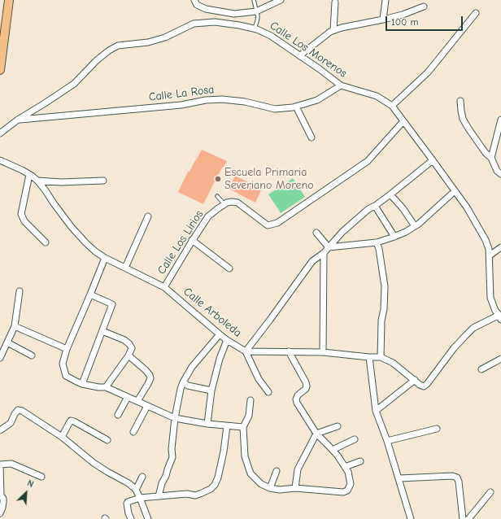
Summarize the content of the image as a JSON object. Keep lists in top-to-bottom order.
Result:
{
  "streets": {
    "street": [
      "Calle Los Morenos",
      "Calle La Rosa",
      "Calle Los Lirios",
      "Calle Arboleda"
    ]
  },
  "crossings": [
    ["Calle Los Morenos", "Calle La Rosa"],
    ["Calle Los Morenos", "Calle Arboleda"],
    ["Calle Los Lirios", "Calle Arboleda"]
  ],
  "places": ["Escuela Primaria Severiano Moreno"],
  "scale_bar": "100 m",
  "north": "top right"
}
